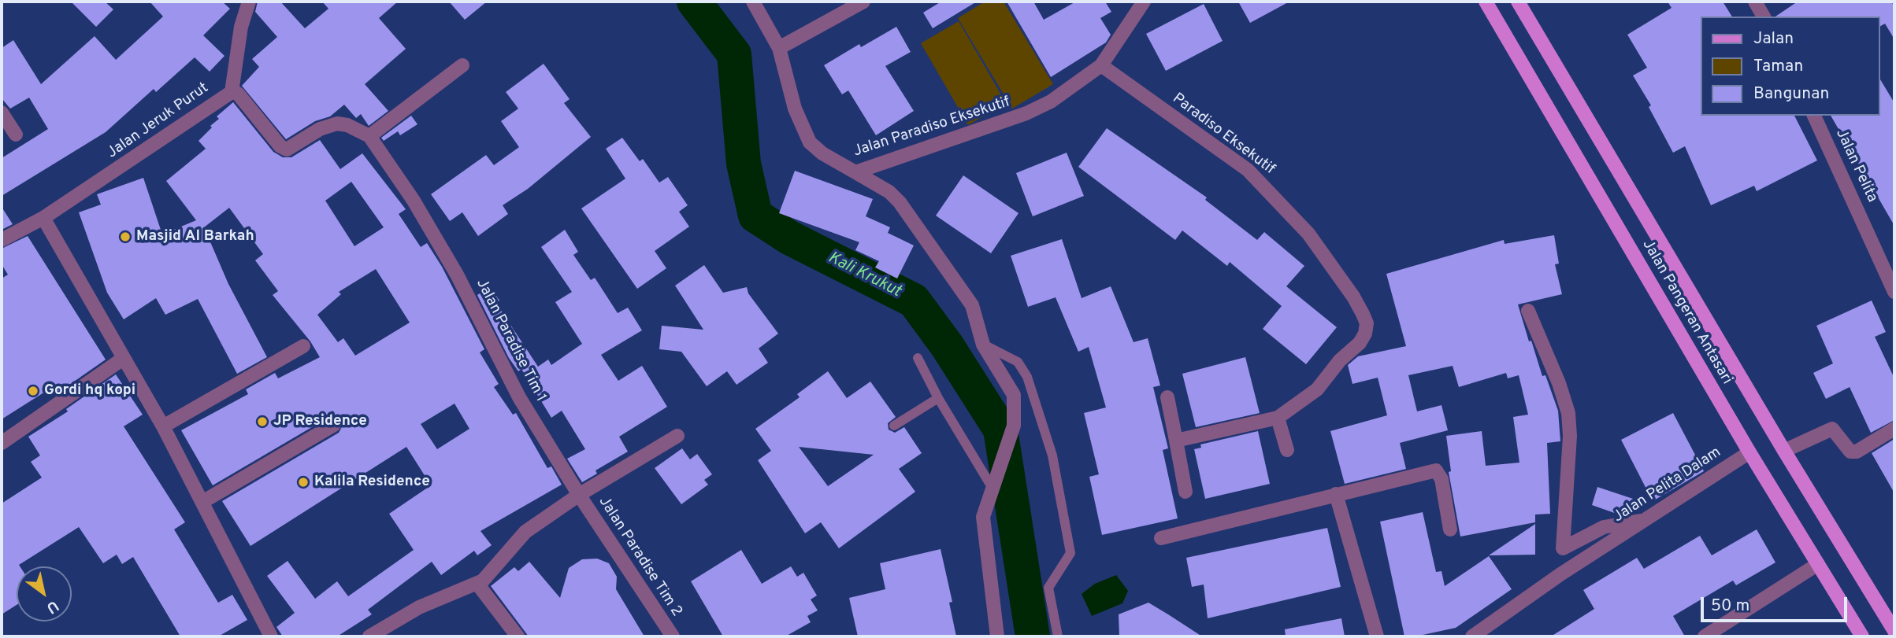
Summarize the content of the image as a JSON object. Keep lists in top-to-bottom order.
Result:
{
  "streets": {
    "main road": ["Jalan Pangeran Antasari"],
    "street": [
      "Jalan Jeruk Purut",
      "Jalan Paradiso Eksekutif",
      "Paradiso Eksekutif",
      "Jalan Pelita",
      "Jalan Paradise Tim 1",
      "Jalan Pelita Dalam",
      "Jalan Paradise Tim 2"
    ]
  },
  "crossings": [
    ["Jalan Jeruk Purut", "Jalan Paradise Tim 1"],
    ["Jalan Paradiso Eksekutif", "Paradiso Eksekutif"],
    ["Jalan Pangeran Antasari", "Jalan Pelita Dalam"],
    ["Jalan Paradise Tim 1", "Jalan Paradise Tim 2"]
  ],
  "water": ["Kali Krukut"],
  "places": [
    "Masjid Al Barkah",
    "Gordi hq kopi",
    "JP Residence",
    "Kalila Residence"
  ],
  "legend": ["Jalan", "Taman", "Bangunan"],
  "scale_bar": "50 m",
  "north": "bottom right"
}
